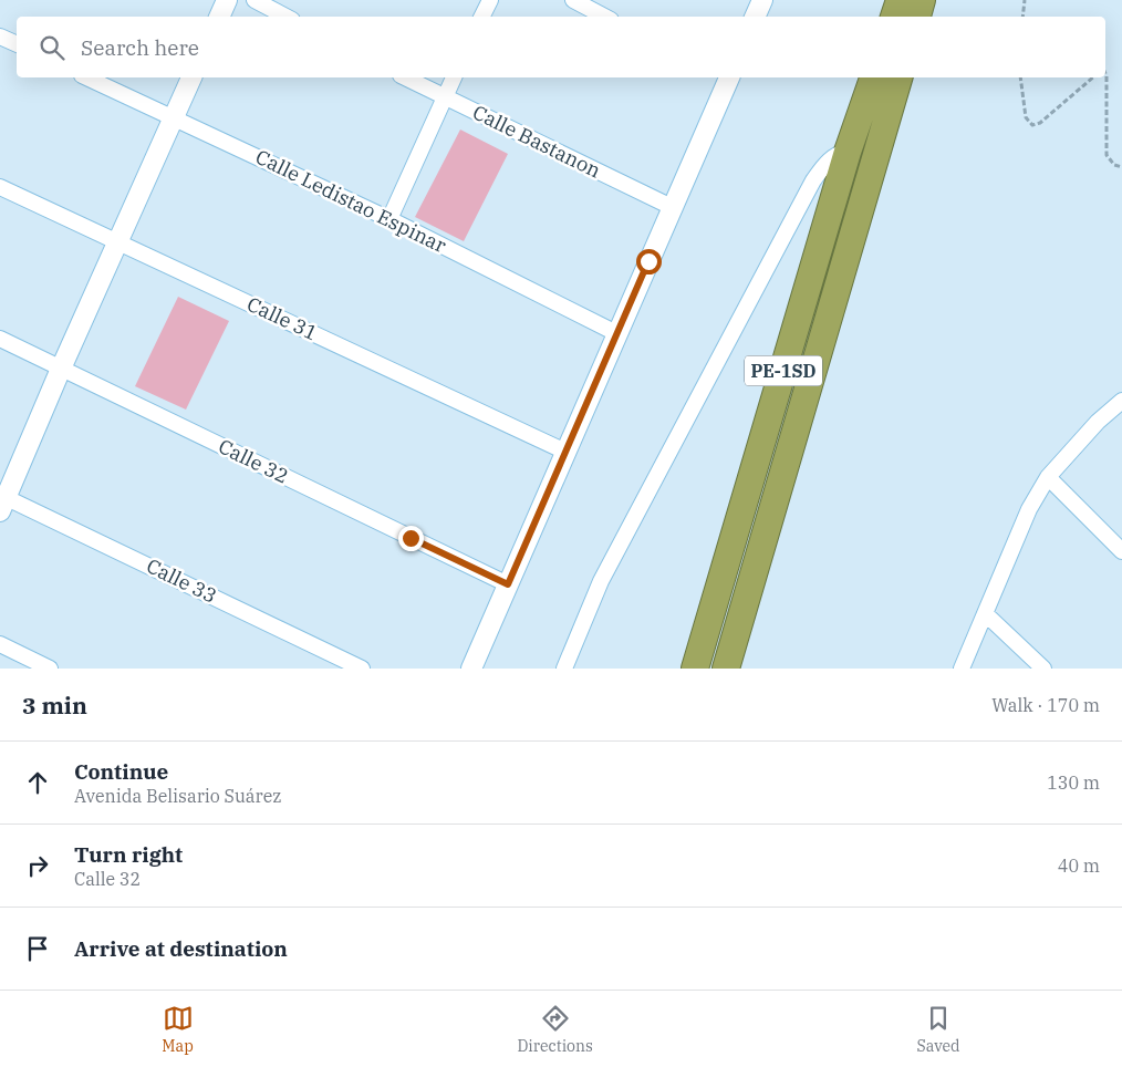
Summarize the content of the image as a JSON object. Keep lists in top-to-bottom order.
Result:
{
  "streets": {
    "highway": ["PE-1SD"],
    "street": [
      "Calle Bastanon",
      "Calle Ledistao Espinar",
      "Calle 31",
      "Calle 32",
      "Calle 33"
    ]
  },
  "page": {
    "search": "Search here",
    "heading": ["3 min", "Walk · 170 m"],
    "list": [
      ["Continue", "Avenida Belisario Suárez", "130 m"],
      ["Turn right", "Calle 32", "40 m"],
      "Arrive at destination"
    ],
    "nav": ["Map", "Directions", "Saved"]
  }
}
